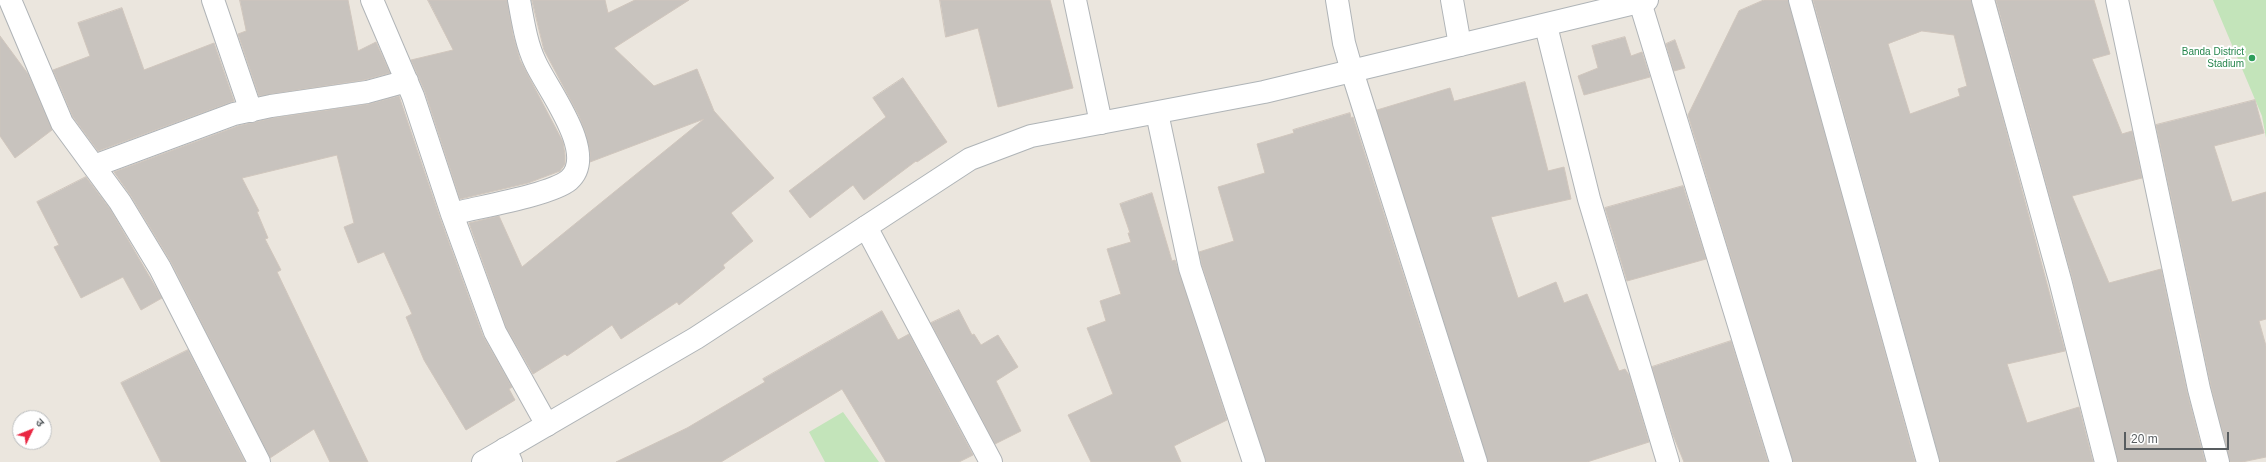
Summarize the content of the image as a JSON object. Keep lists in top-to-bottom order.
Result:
{
  "places": ["Banda District Stadium"],
  "scale_bar": "20 m",
  "north": "top right"
}
